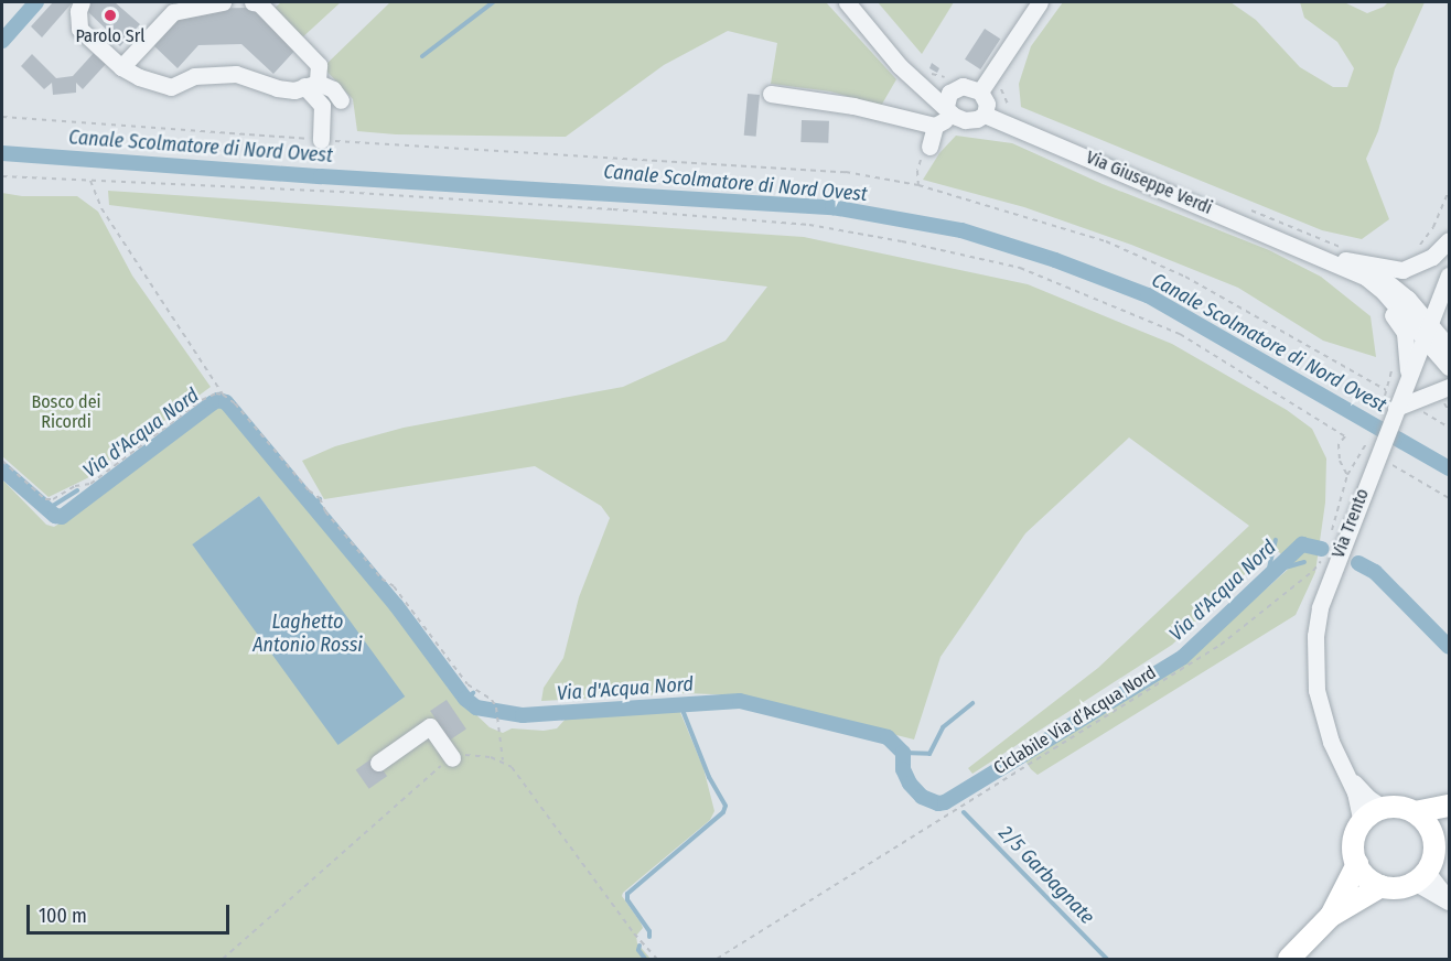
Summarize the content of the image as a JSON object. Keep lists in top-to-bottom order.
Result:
{
  "streets": {
    "main road": ["Via Trento"],
    "street": ["Via Giuseppe Verdi"],
    "path": ["Ciclabile Via d’Acqua Nord"]
  },
  "crossings": [
    ["Via Giuseppe Verdi", "Via Trento"]
  ],
  "water": [
    "Canale Scolmatore di Nord Ovest",
    "Via d'Acqua Nord",
    "Laghetto Antonio Rossi",
    "2/5 Garbagnate"
  ],
  "parks": ["Bosco dei Ricordi"],
  "places": ["Parolo Srl"],
  "scale_bar": "100 m"
}
